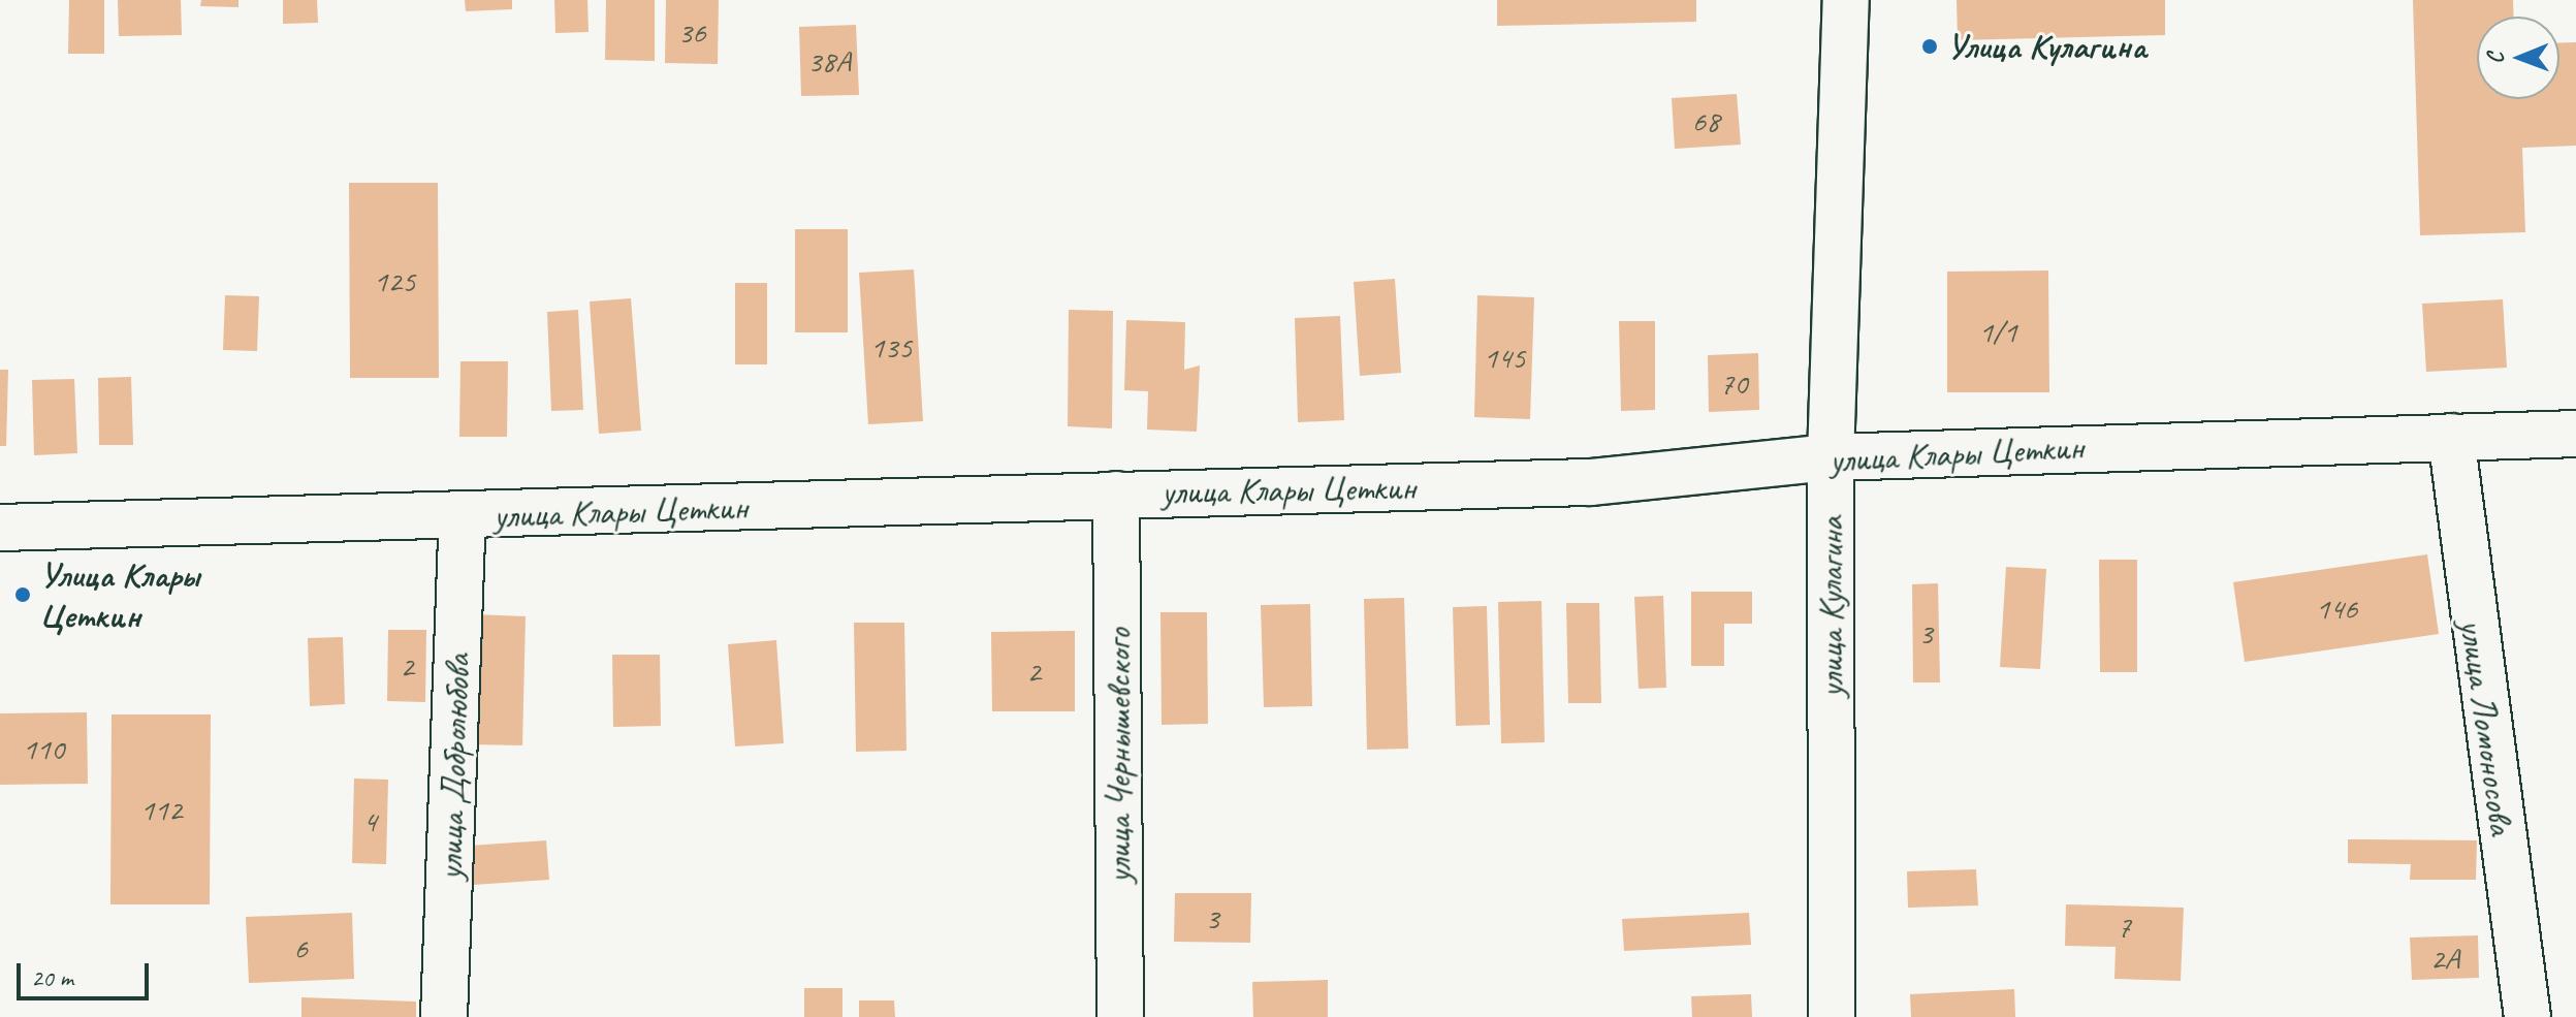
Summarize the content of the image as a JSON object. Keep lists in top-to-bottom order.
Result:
{
  "streets": {
    "street": [
      "улица Клары Цеткин",
      "улица Кулагина",
      "улица Ломоносова",
      "улица Чернышевского",
      "улица Добролюбова"
    ]
  },
  "crossings": [
    ["улица Клары Цеткин", "улица Кулагина"],
    ["улица Клары Цеткин", "улица Ломоносова"],
    ["улица Клары Цеткин", "улица Чернышевского"],
    ["улица Клары Цеткин", "улица Добролюбова"]
  ],
  "places": ["Улица Кулагина", "Улица Клары Цеткин"],
  "house_numbers": [
    "36",
    "38А",
    "68",
    "125",
    "1/1",
    "135",
    "145",
    "70",
    "146",
    "3",
    "2",
    "2",
    "110",
    "112",
    "4",
    "3",
    "7",
    "6",
    "2А"
  ],
  "scale_bar": "20 m",
  "north": "left"
}
